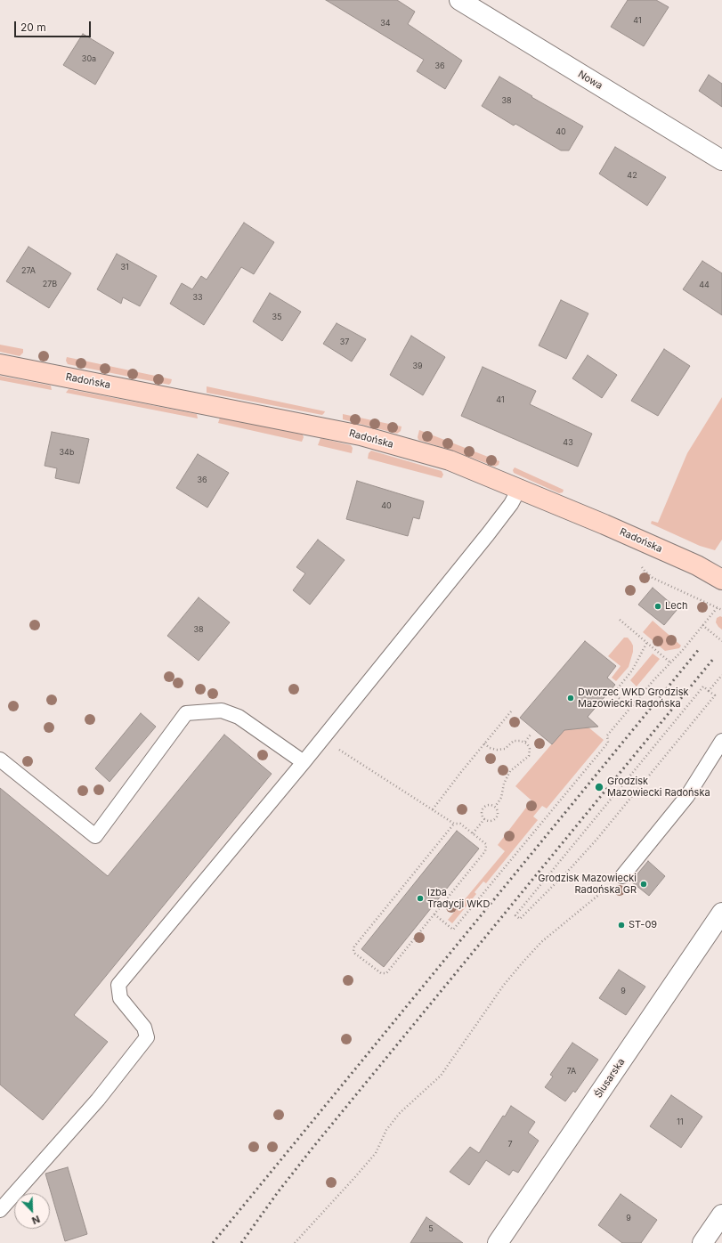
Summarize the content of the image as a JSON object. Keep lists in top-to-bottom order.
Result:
{
  "streets": {
    "street": ["Nowa", "Radońska", "Ślusarska"]
  },
  "places": [
    "Lech",
    "Dworzec WKD Grodzisk Mazowiecki Radońska",
    "Grodzisk Mazowiecki Radońska",
    "Grodzisk Mazowiecki Radońska GR",
    "Izba Tradycji WKD",
    "ST-09"
  ],
  "house_numbers": [
    "41",
    "34",
    "30a",
    "36",
    "38",
    "40",
    "42",
    "31",
    "27A",
    "27B",
    "44",
    "33",
    "35",
    "37",
    "39",
    "41",
    "43",
    "34b",
    "36",
    "40",
    "38",
    "9",
    "7A",
    "11",
    "7",
    "9",
    "5"
  ],
  "scale_bar": "20 m",
  "north": "bottom right"
}
